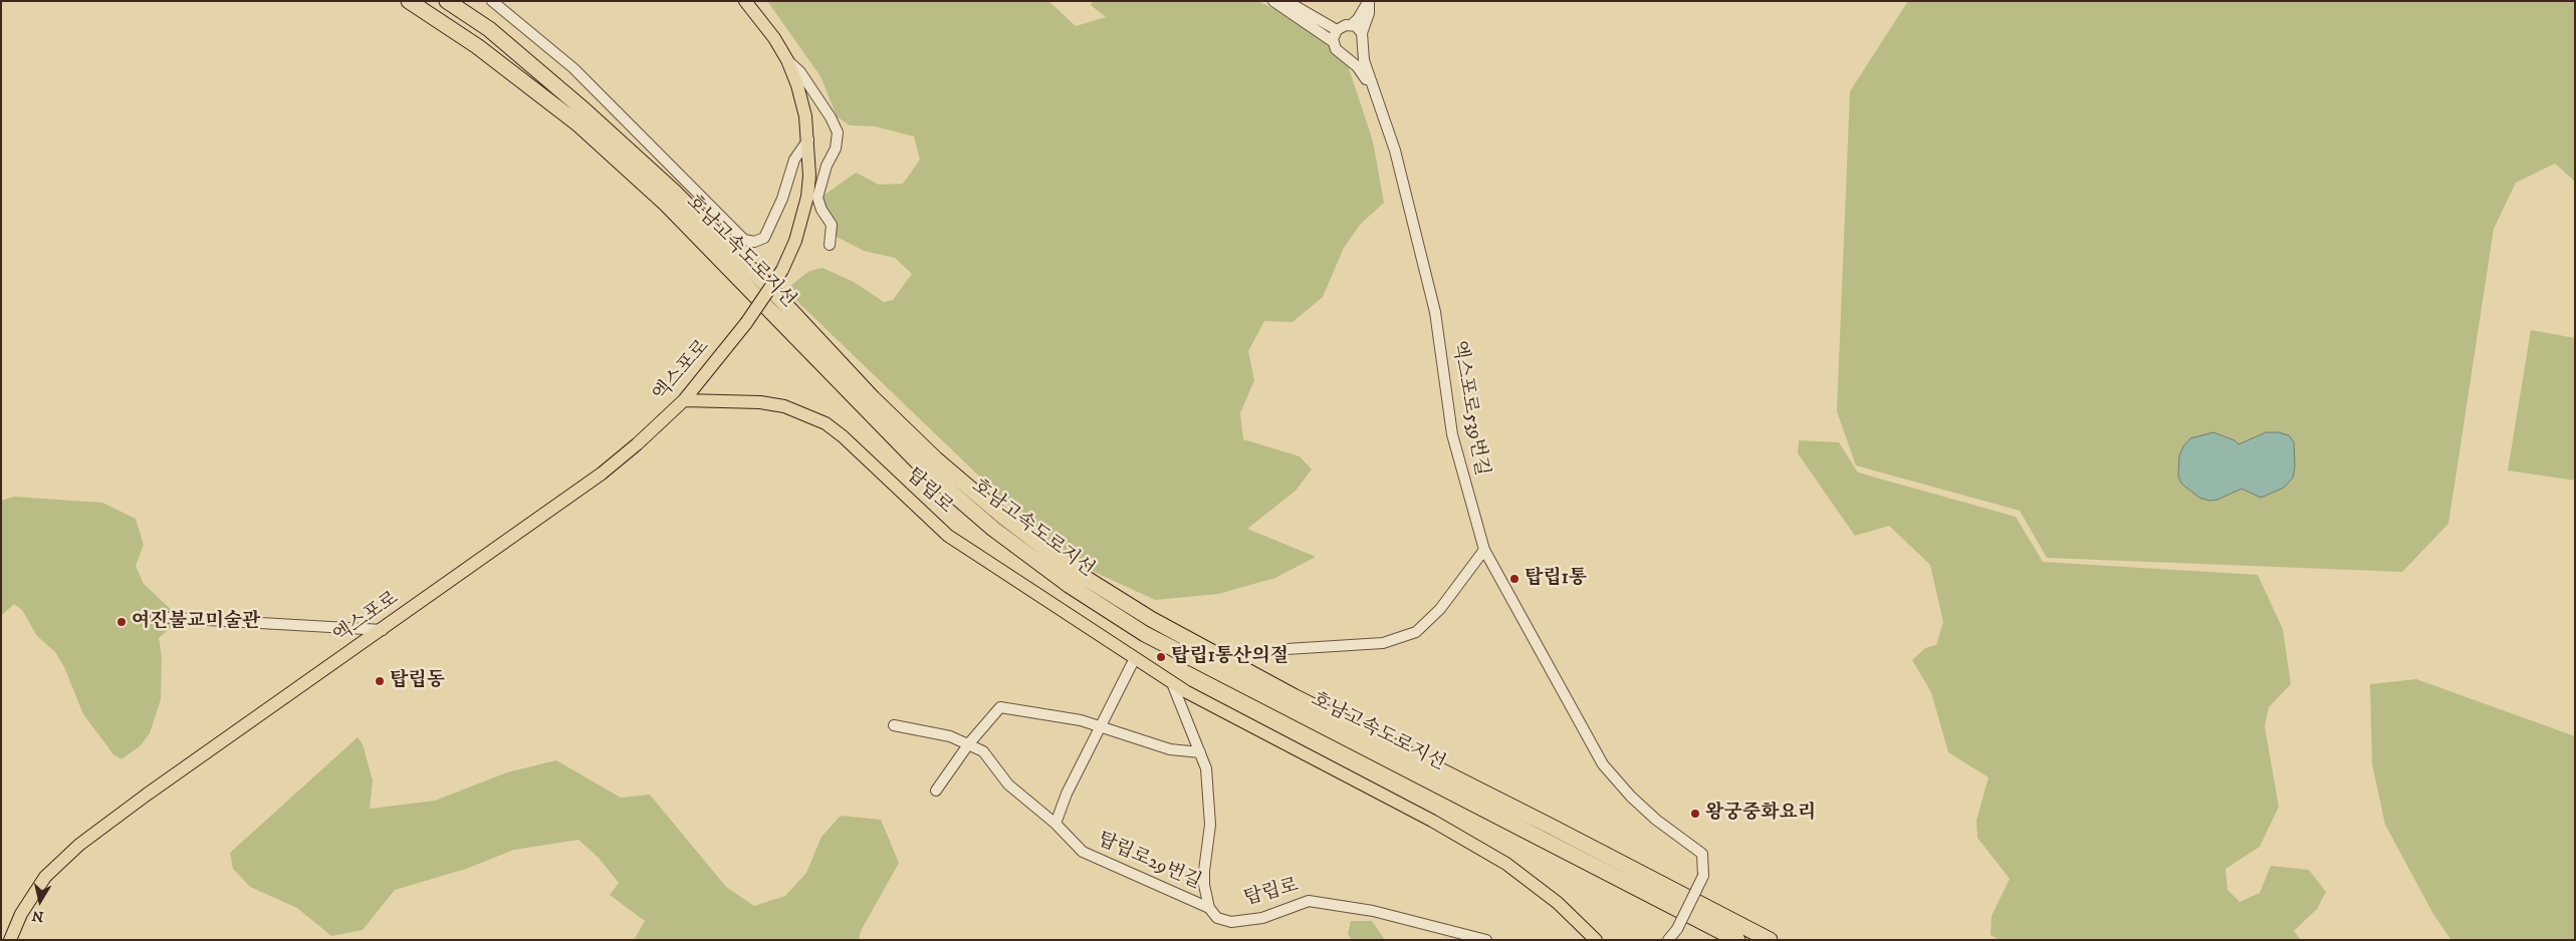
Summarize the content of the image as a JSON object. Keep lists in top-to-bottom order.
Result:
{
  "streets": {
    "highway": ["호남고속도로지선"],
    "main road": ["엑스포로", "탑립로"],
    "street": ["엑스포로539번길", "탑립로29번길"]
  },
  "crossings": [
    ["엑스포로", "탑립로"],
    ["탑립로", "탑립로29번길"]
  ],
  "places": [
    "탑립1통",
    "여진불교미술관",
    "탑립1통산의절",
    "탑립동",
    "왕궁중화요리"
  ],
  "north": "bottom"
}
